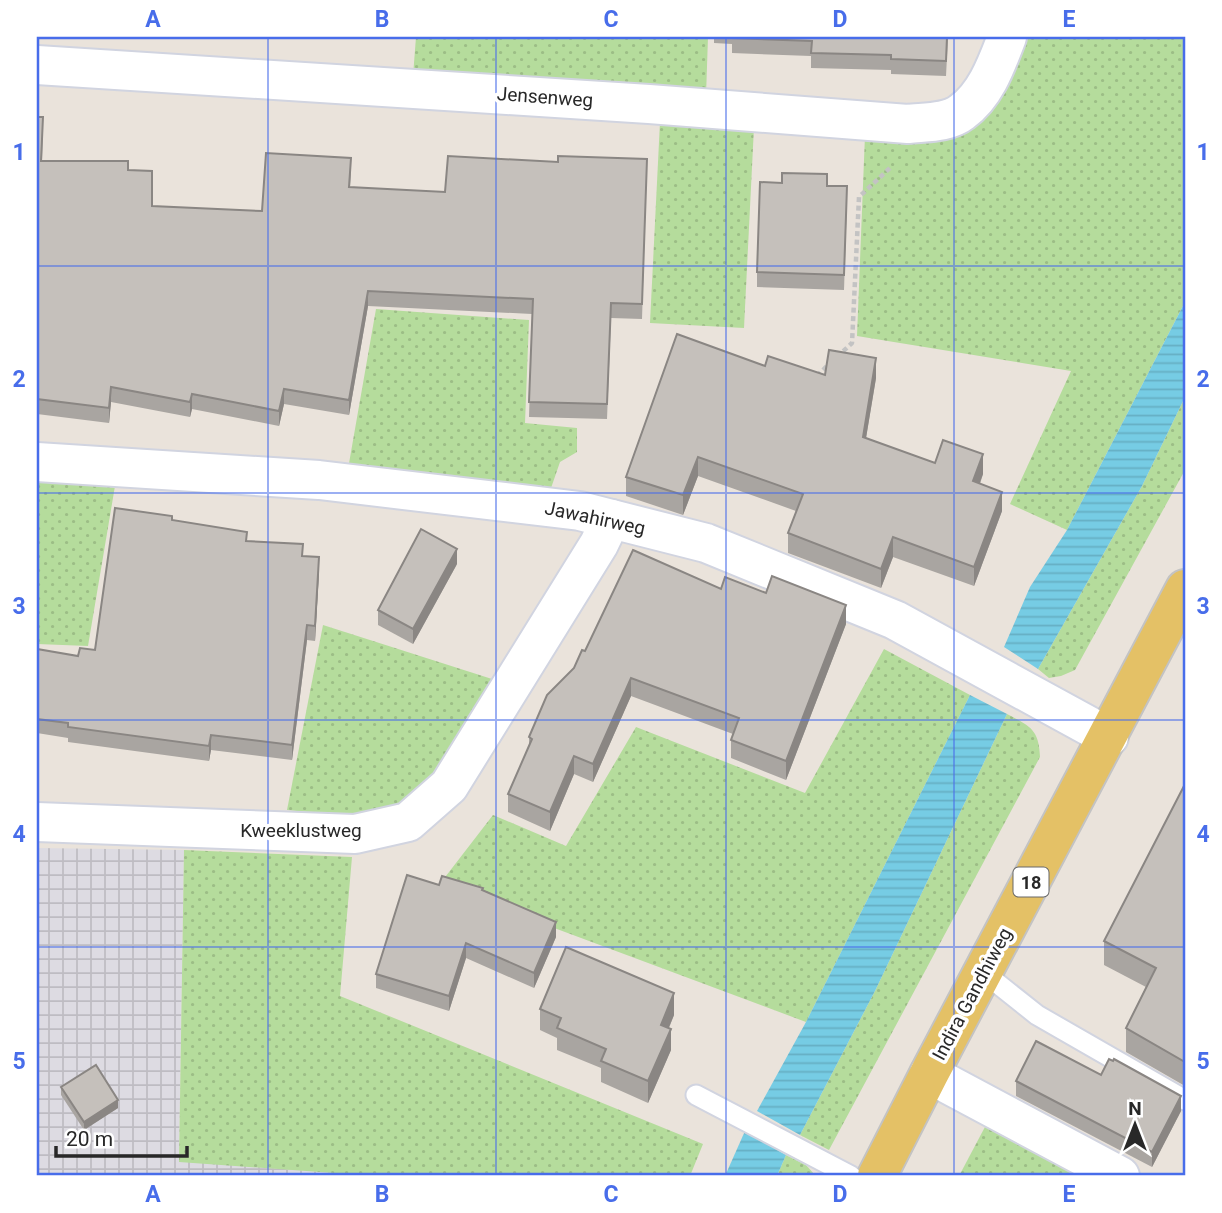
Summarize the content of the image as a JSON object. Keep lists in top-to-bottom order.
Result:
{
  "streets": {
    "main road": ["18", "Indira Gandhiweg"],
    "street": ["Jensenweg", "Jawahirweg", "Kweeklustweg"]
  },
  "crossings": [
    ["Jawahirweg", "Kweeklustweg"],
    ["Jawahirweg", "Indira Gandhiweg"]
  ],
  "scale_bar": "20 m",
  "north": "top",
  "grid": {
    "columns": [
      "A",
      "B",
      "C",
      "D",
      "E"
    ],
    "rows": [
      "1",
      "2",
      "3",
      "4",
      "5"
    ]
  }
}
